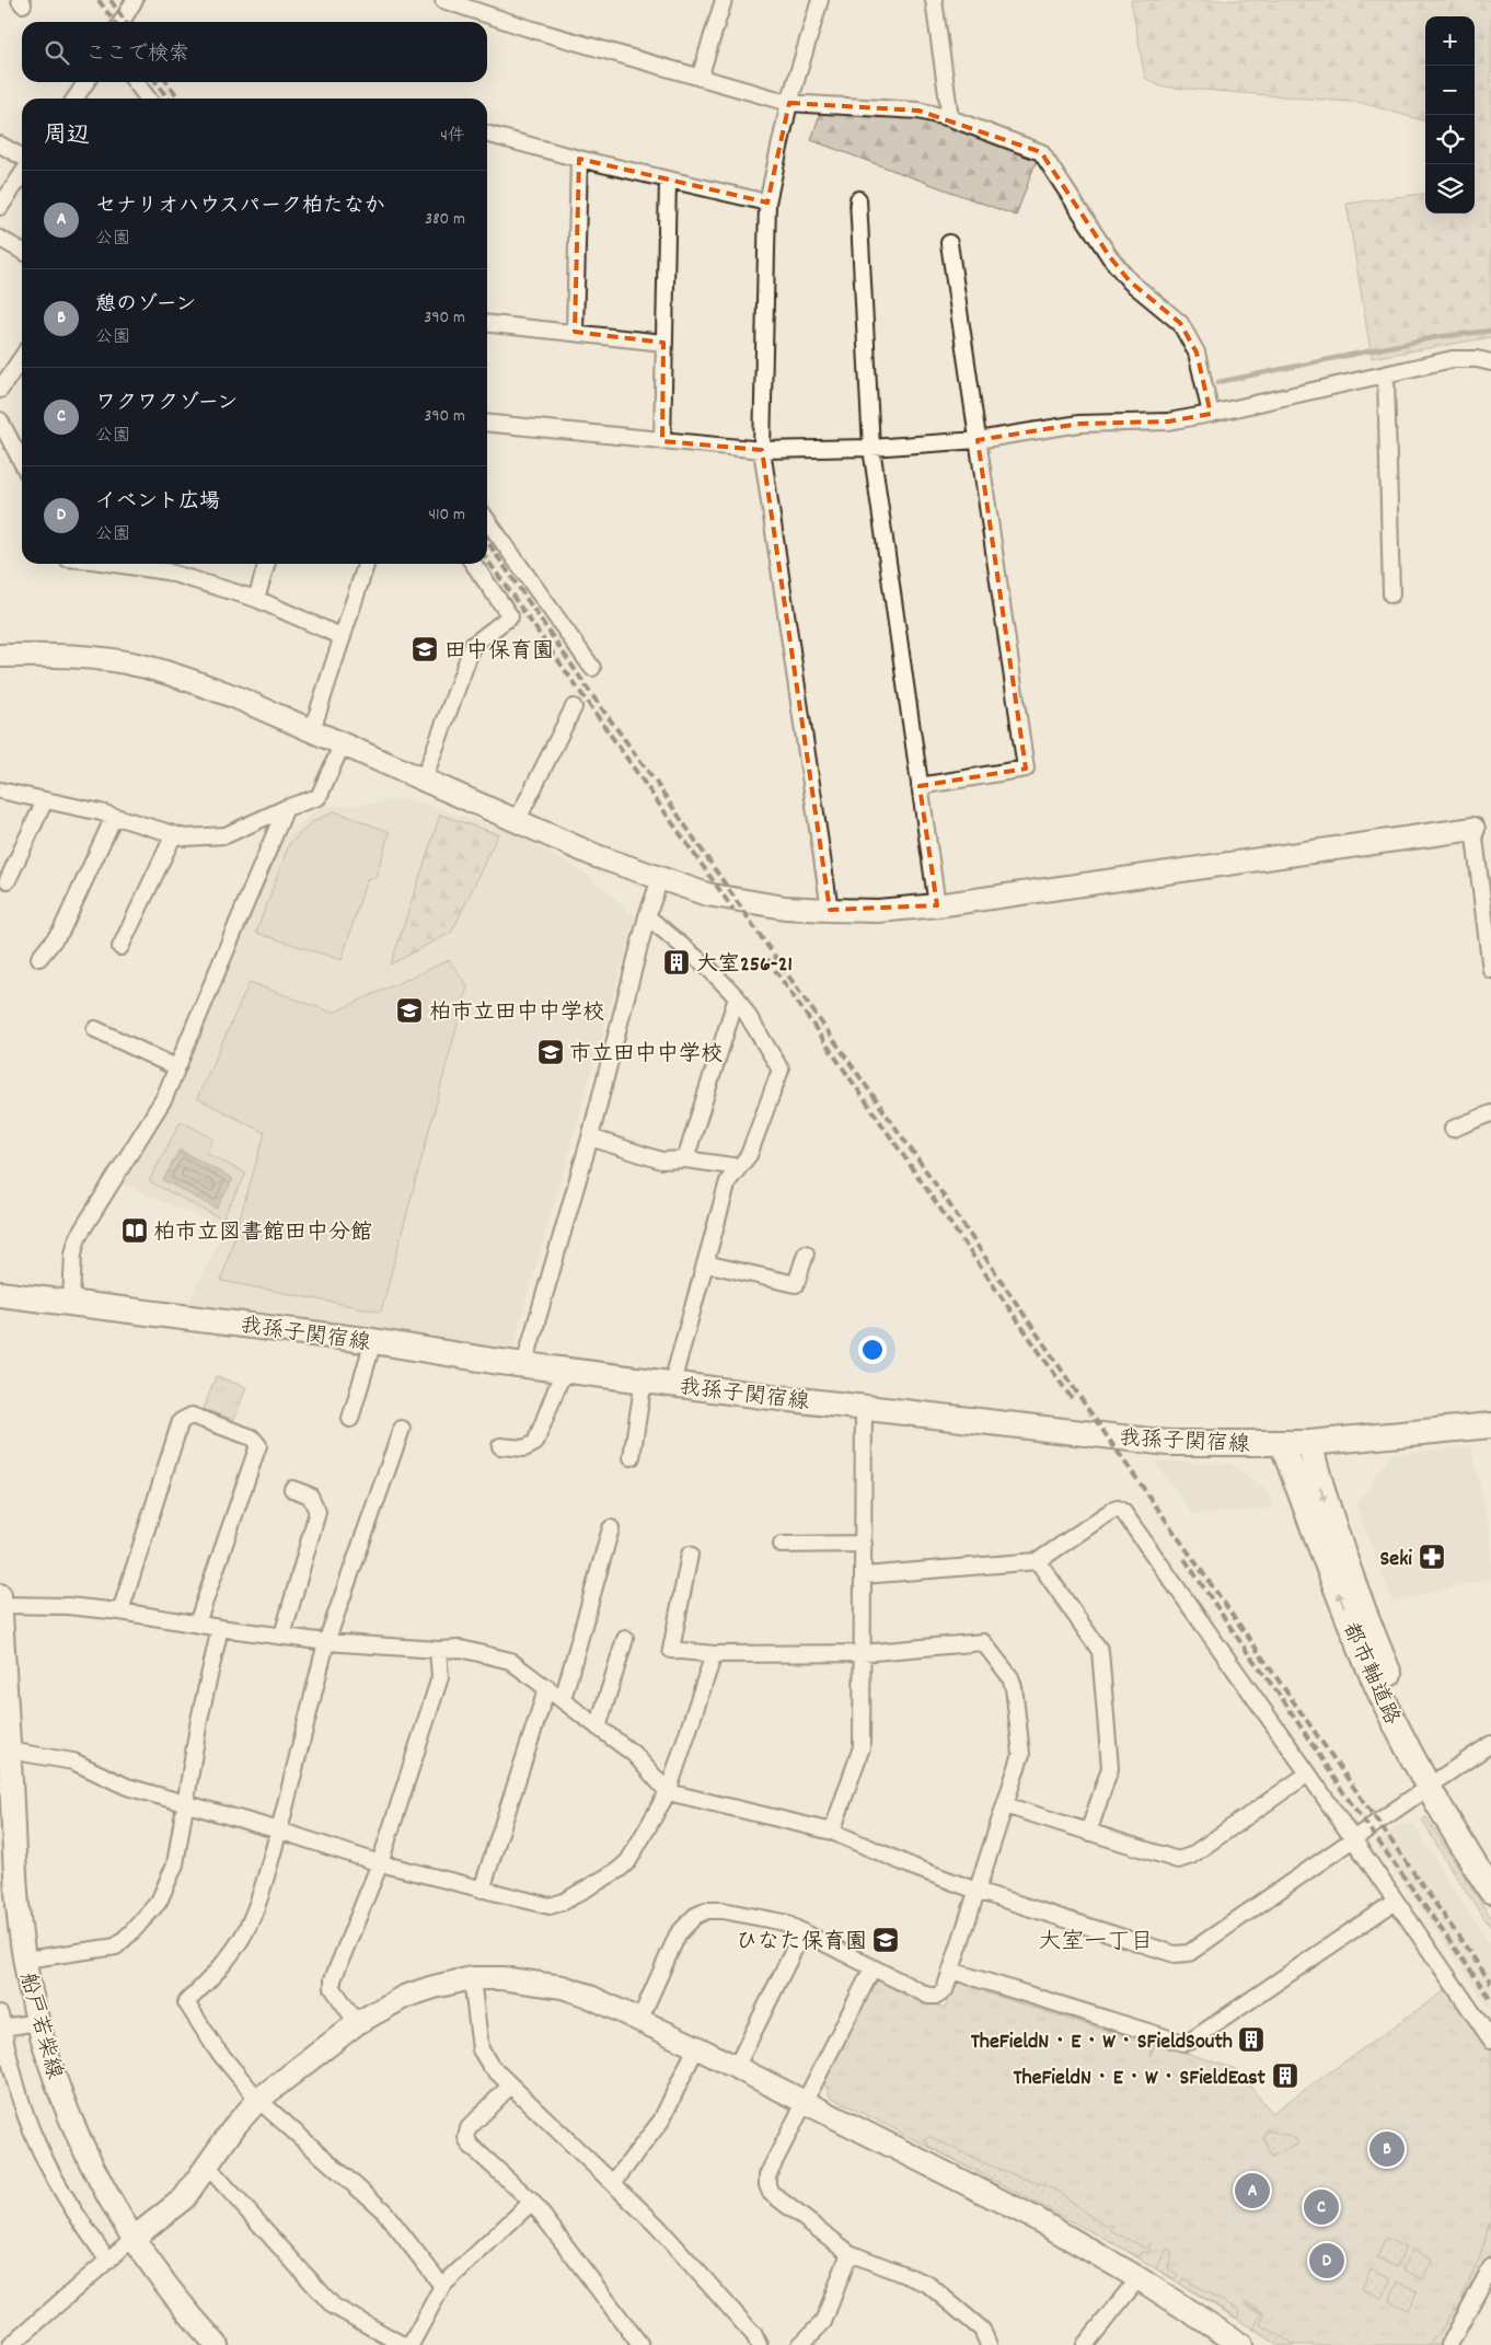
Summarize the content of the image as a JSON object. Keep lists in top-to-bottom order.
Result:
{
  "streets": {
    "main road": ["我孫子関宿線", "都市軸道路"],
    "street": ["船戸若柴線"]
  },
  "crossings": [
    ["我孫子関宿線", "都市軸道路"]
  ],
  "districts": ["大室一丁目"],
  "places": {
    "school or university": [
      "田中保育園",
      "柏市立田中中学校",
      "市立田中中学校",
      "ひなた保育園"
    ],
    "building": ["大室256-21", "TheFieldN・E・W・SFieldSouth", "TheFieldN・E・W・SFieldEast"],
    "library": ["柏市立図書館田中分館"],
    "pharmacy": ["Seki"]
  },
  "page": {
    "map_buttons": ["+", "−"],
    "search": "ここで検索",
    "heading": ["周辺", "4件"],
    "list": [
      {
        "mark": "A",
        "name": "セナリオハウスパーク柏たなか",
        "note": "公園",
        "value": "380 m"
      },
      {
        "mark": "B",
        "name": "憩のゾーン",
        "note": "公園",
        "value": "390 m"
      },
      {
        "mark": "C",
        "name": "ワクワクゾーン",
        "note": "公園",
        "value": "390 m"
      },
      {
        "mark": "D",
        "name": "イベント広場",
        "note": "公園",
        "value": "410 m"
      }
    ],
    "pins": [
      "B",
      "A",
      "C",
      "D"
    ]
  }
}
